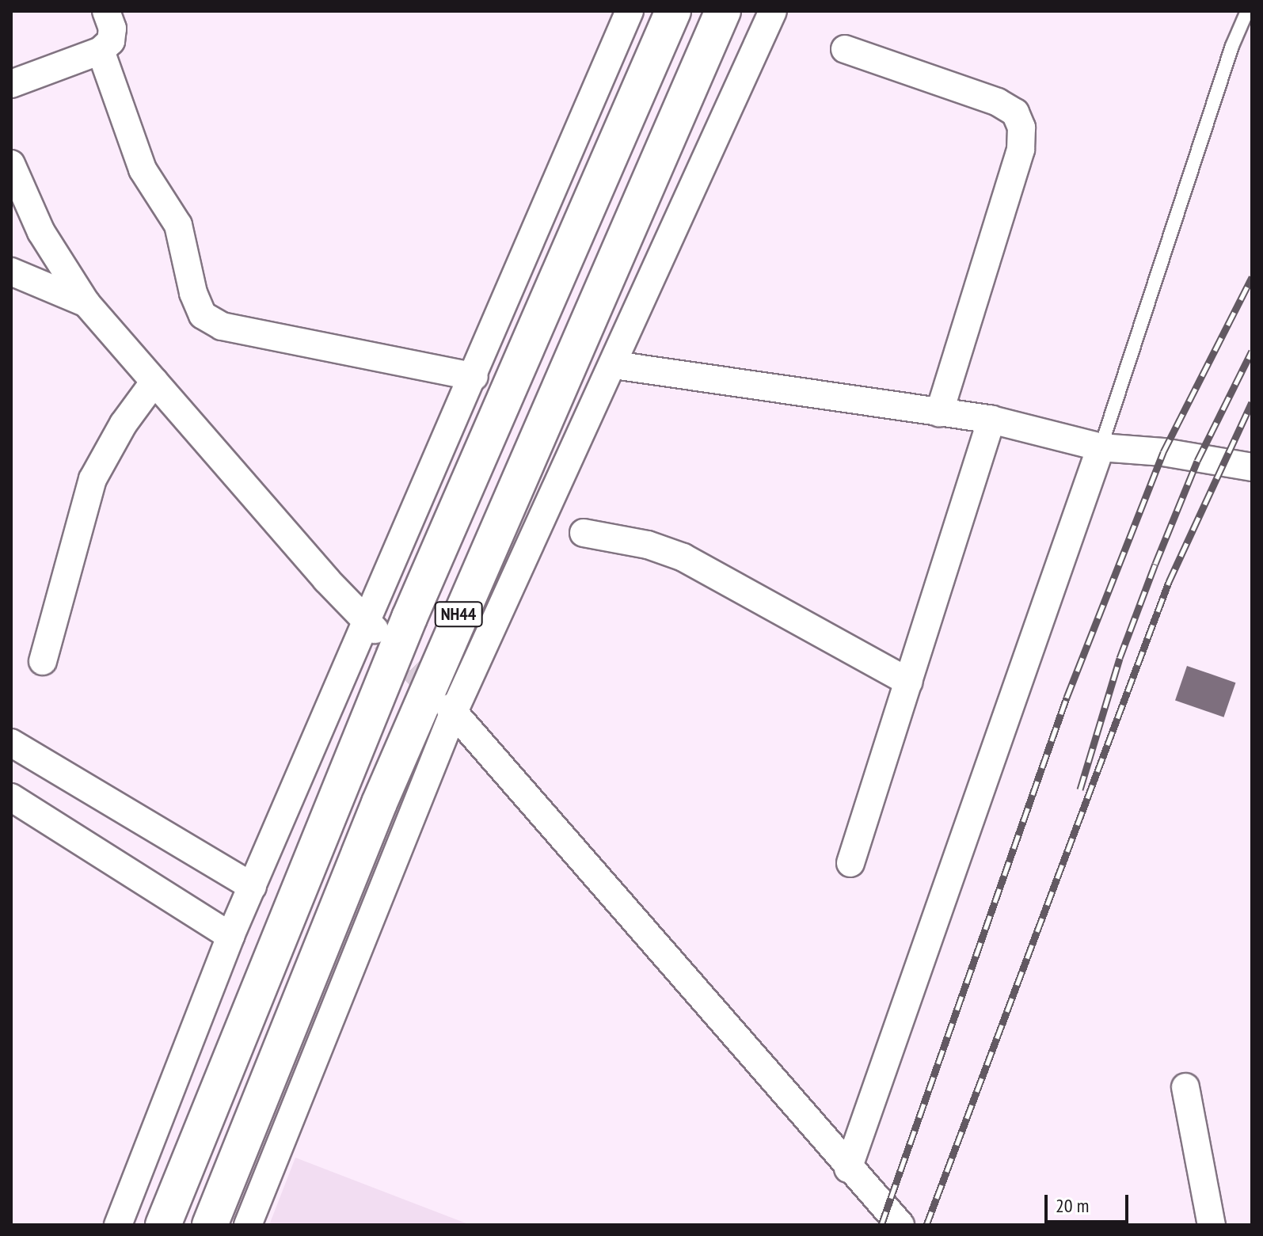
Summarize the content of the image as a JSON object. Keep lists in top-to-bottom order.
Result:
{
  "streets": {
    "highway": ["NH44"]
  },
  "scale_bar": "20 m"
}
